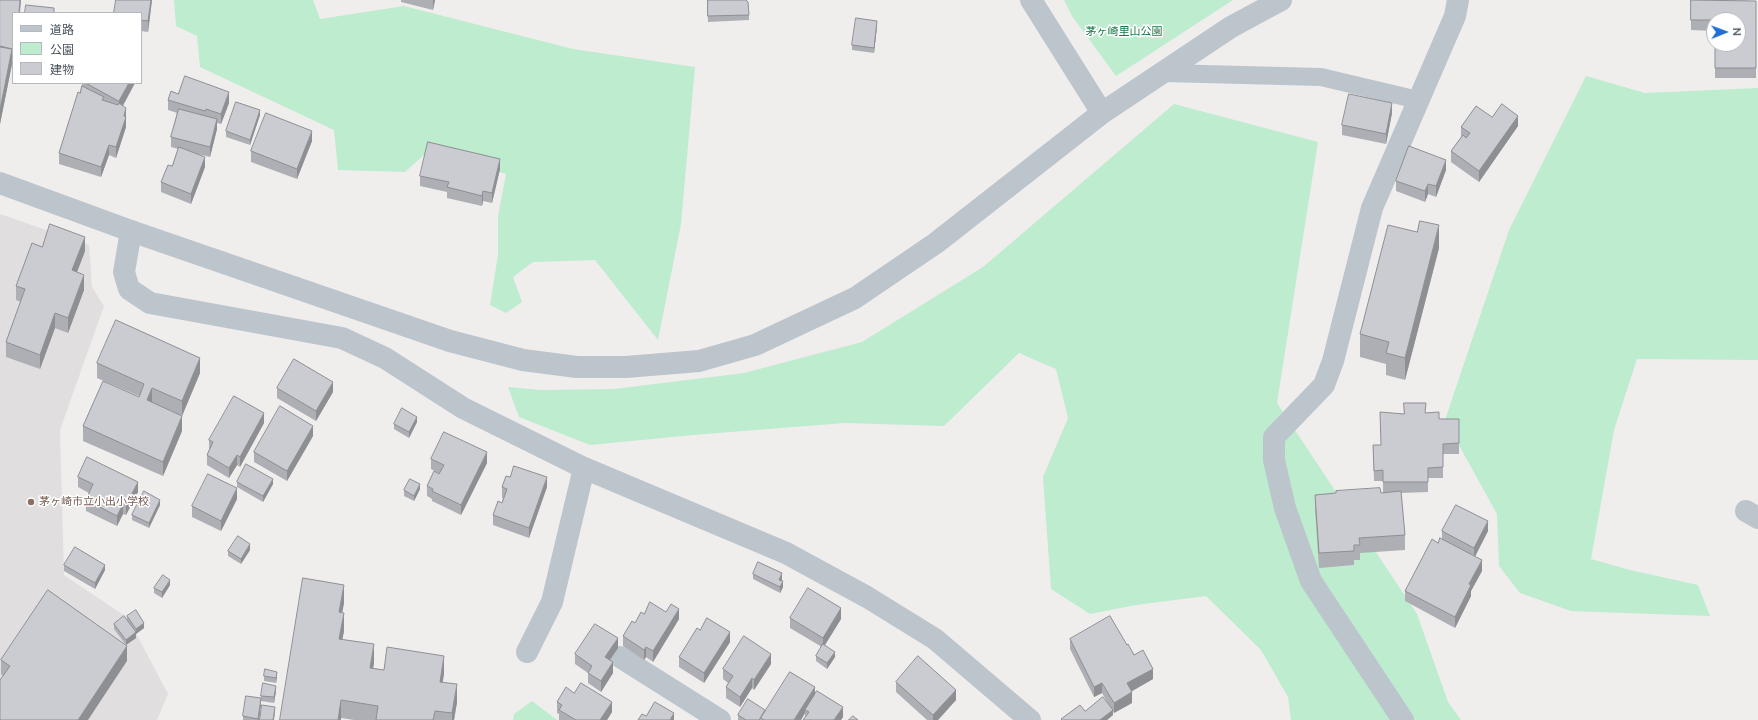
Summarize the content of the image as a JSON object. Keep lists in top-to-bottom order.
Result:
{
  "parks": ["茅ヶ崎里山公園"],
  "places": ["茅ヶ崎市立小出小学校"],
  "legend": ["道路", "公園", "建物"],
  "north": "right"
}
